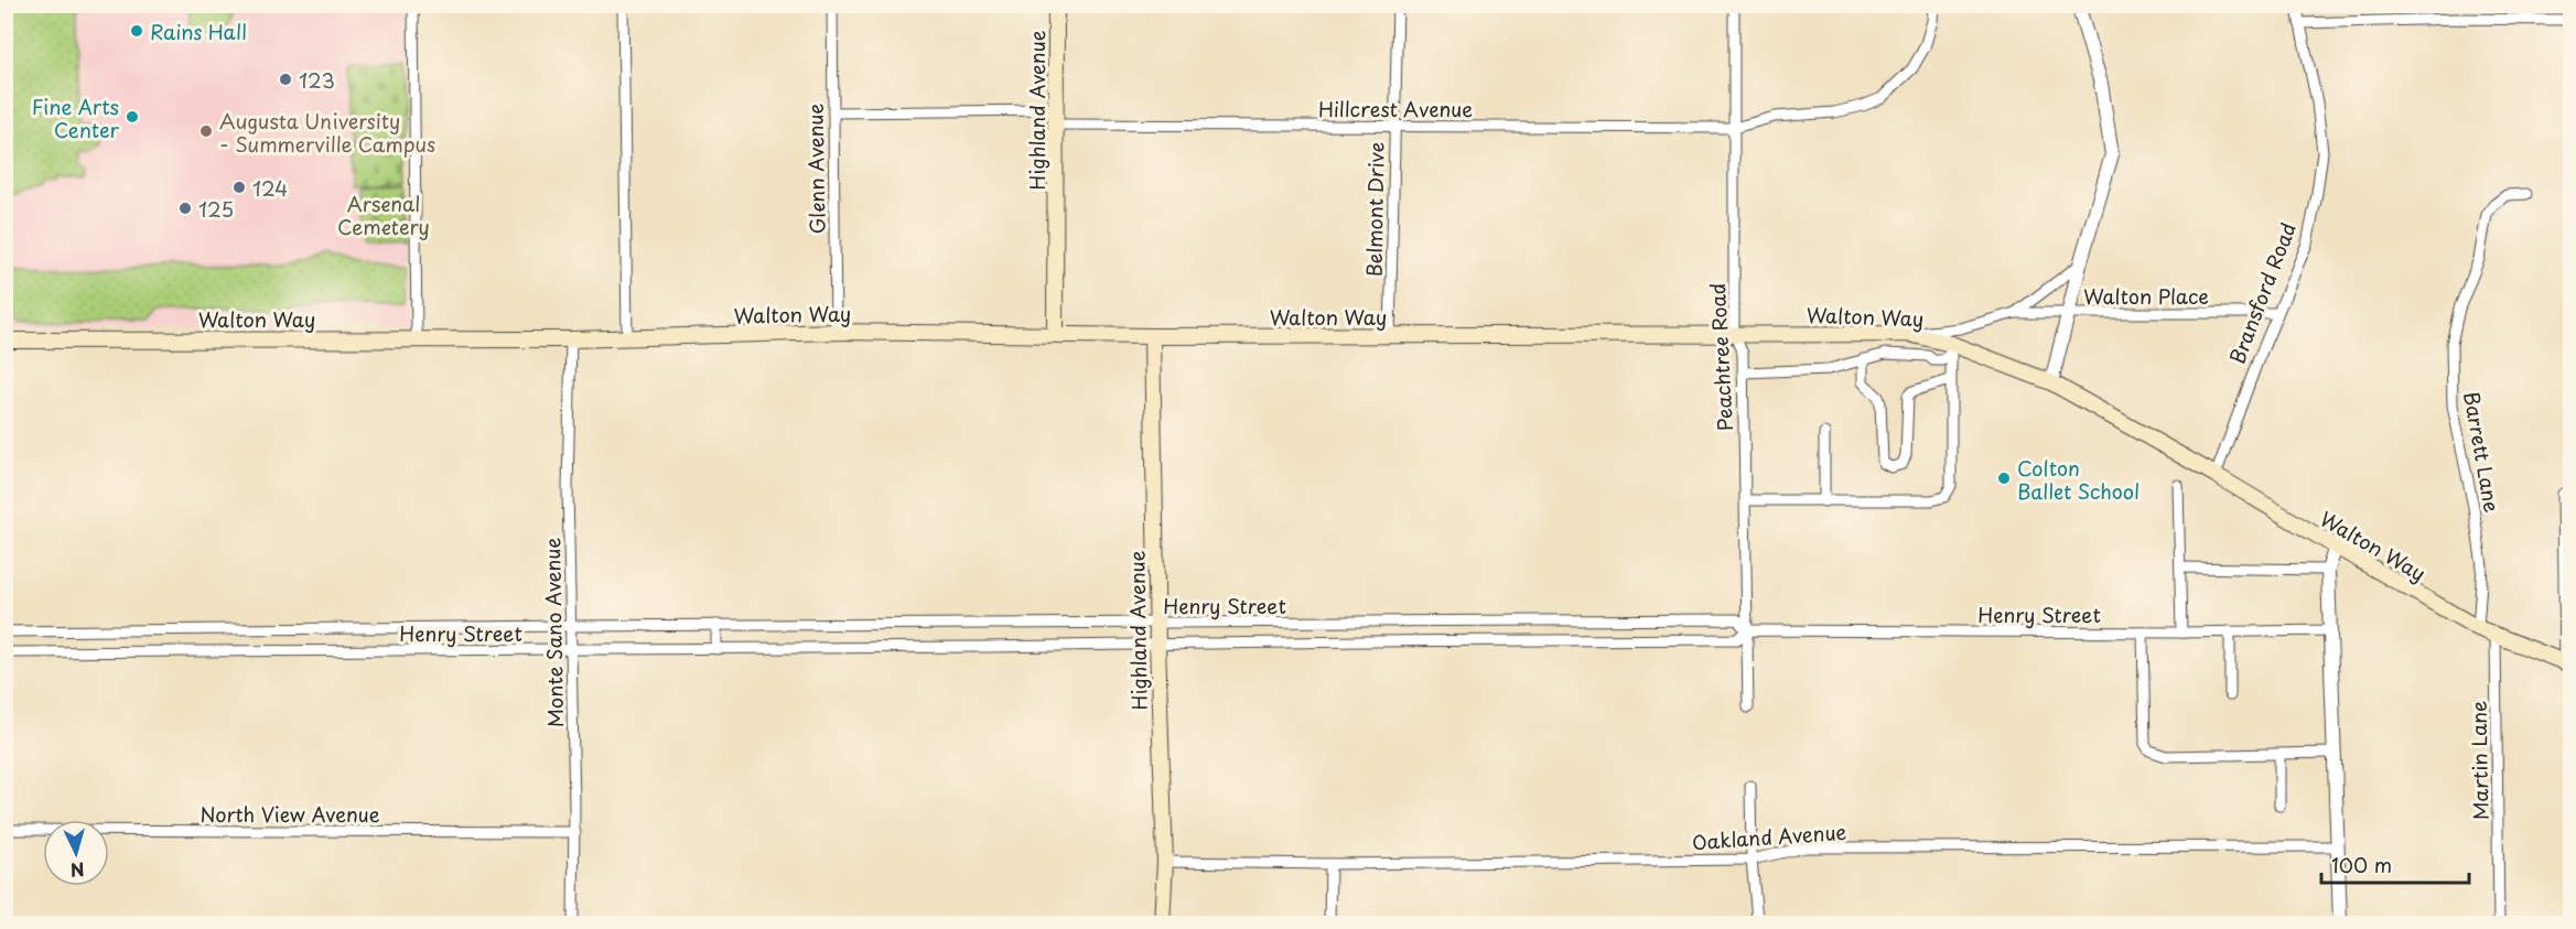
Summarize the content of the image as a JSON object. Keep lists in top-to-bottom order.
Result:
{
  "streets": {
    "main road": ["Highland Avenue", "Walton Way"],
    "street": [
      "Hillcrest Avenue",
      "Glenn Avenue",
      "Belmont Drive",
      "Bransford Road",
      "Walton Place",
      "Peachtree Road",
      "Barrett Lane",
      "Henry Street",
      "Monte Sano Avenue",
      "Martin Lane",
      "North View Avenue",
      "Oakland Avenue"
    ]
  },
  "crossings": [
    ["Hillcrest Avenue", "Highland Avenue"],
    ["Hillcrest Avenue", "Glenn Avenue"],
    ["Hillcrest Avenue", "Belmont Drive"],
    ["Hillcrest Avenue", "Peachtree Road"],
    ["Highland Avenue", "Walton Way"],
    ["Highland Avenue", "Henry Street"],
    ["Highland Avenue", "Oakland Avenue"],
    ["Glenn Avenue", "Walton Way"],
    ["Belmont Drive", "Walton Way"],
    ["Bransford Road", "Walton Place"],
    ["Bransford Road", "Walton Way"],
    ["Walton Way", "Peachtree Road"],
    ["Walton Way", "Barrett Lane"],
    ["Walton Way", "Monte Sano Avenue"],
    ["Walton Way", "Martin Lane"],
    ["Peachtree Road", "Henry Street"],
    ["Henry Street", "Monte Sano Avenue"],
    ["Monte Sano Avenue", "North View Avenue"]
  ],
  "parks": ["Arsenal Cemetery"],
  "places": [
    "Rains Hall",
    "123",
    "Fine Arts Center",
    "Augusta University - Summerville Campus",
    "124",
    "125",
    "Colton Ballet School"
  ],
  "scale_bar": "100 m",
  "north": "bottom"
}
